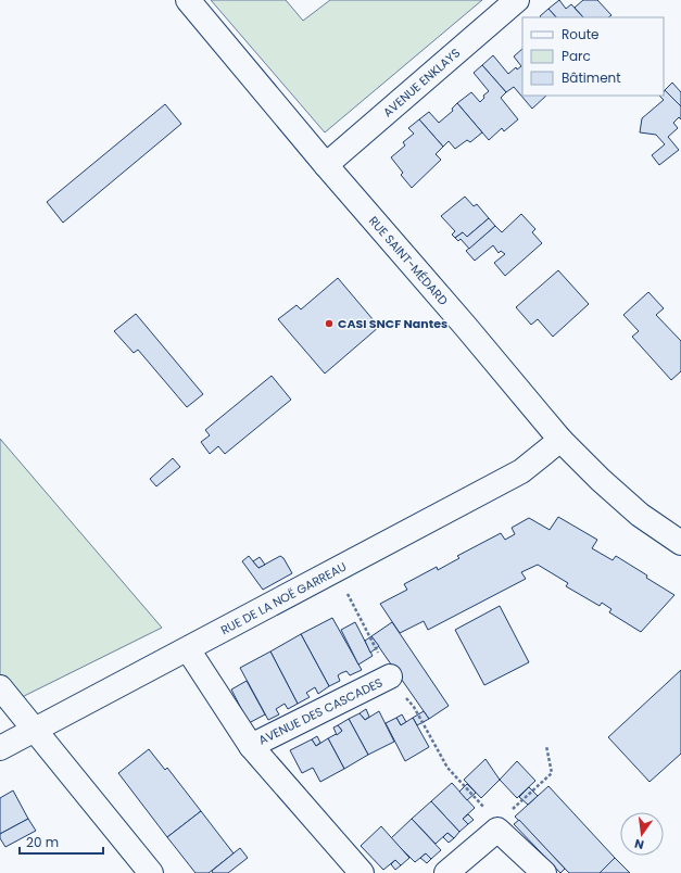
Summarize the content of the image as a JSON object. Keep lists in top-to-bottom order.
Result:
{
  "streets": {
    "street": [
      "AVENUE ENKLAYS",
      "RUE SAINT-MÉDARD",
      "RUE DE LA NOË GARREAU",
      "AVENUE DES CASCADES"
    ]
  },
  "crossings": [
    ["AVENUE ENKLAYS", "RUE SAINT-MÉDARD"],
    ["RUE SAINT-MÉDARD", "RUE DE LA NOË GARREAU"],
    ["RUE DE LA NOË GARREAU", "AVENUE DES CASCADES"]
  ],
  "places": ["CASI SNCF Nantes"],
  "legend": ["Route", "Parc", "Bâtiment"],
  "scale_bar": "20 m",
  "north": "bottom"
}
